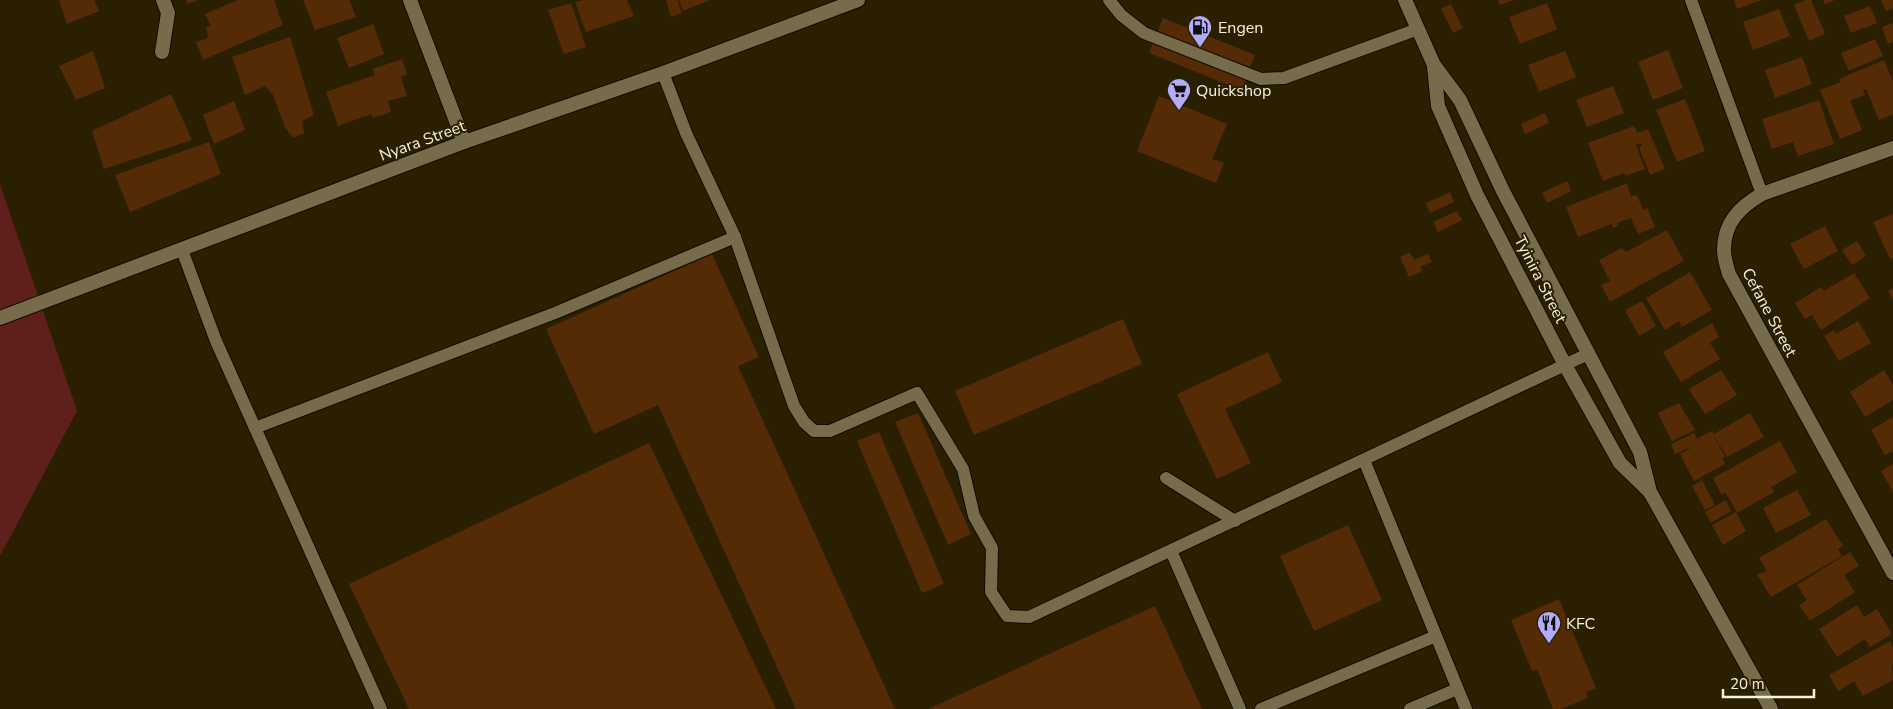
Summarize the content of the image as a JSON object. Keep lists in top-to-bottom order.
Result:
{
  "streets": {
    "street": ["Nyara Street", "Tyinira Street", "Cefane Street"]
  },
  "places": {
    "fuel station": ["Engen"],
    "supermarket": ["Quickshop"],
    "restaurant": ["KFC"]
  },
  "scale_bar": "20 m"
}
